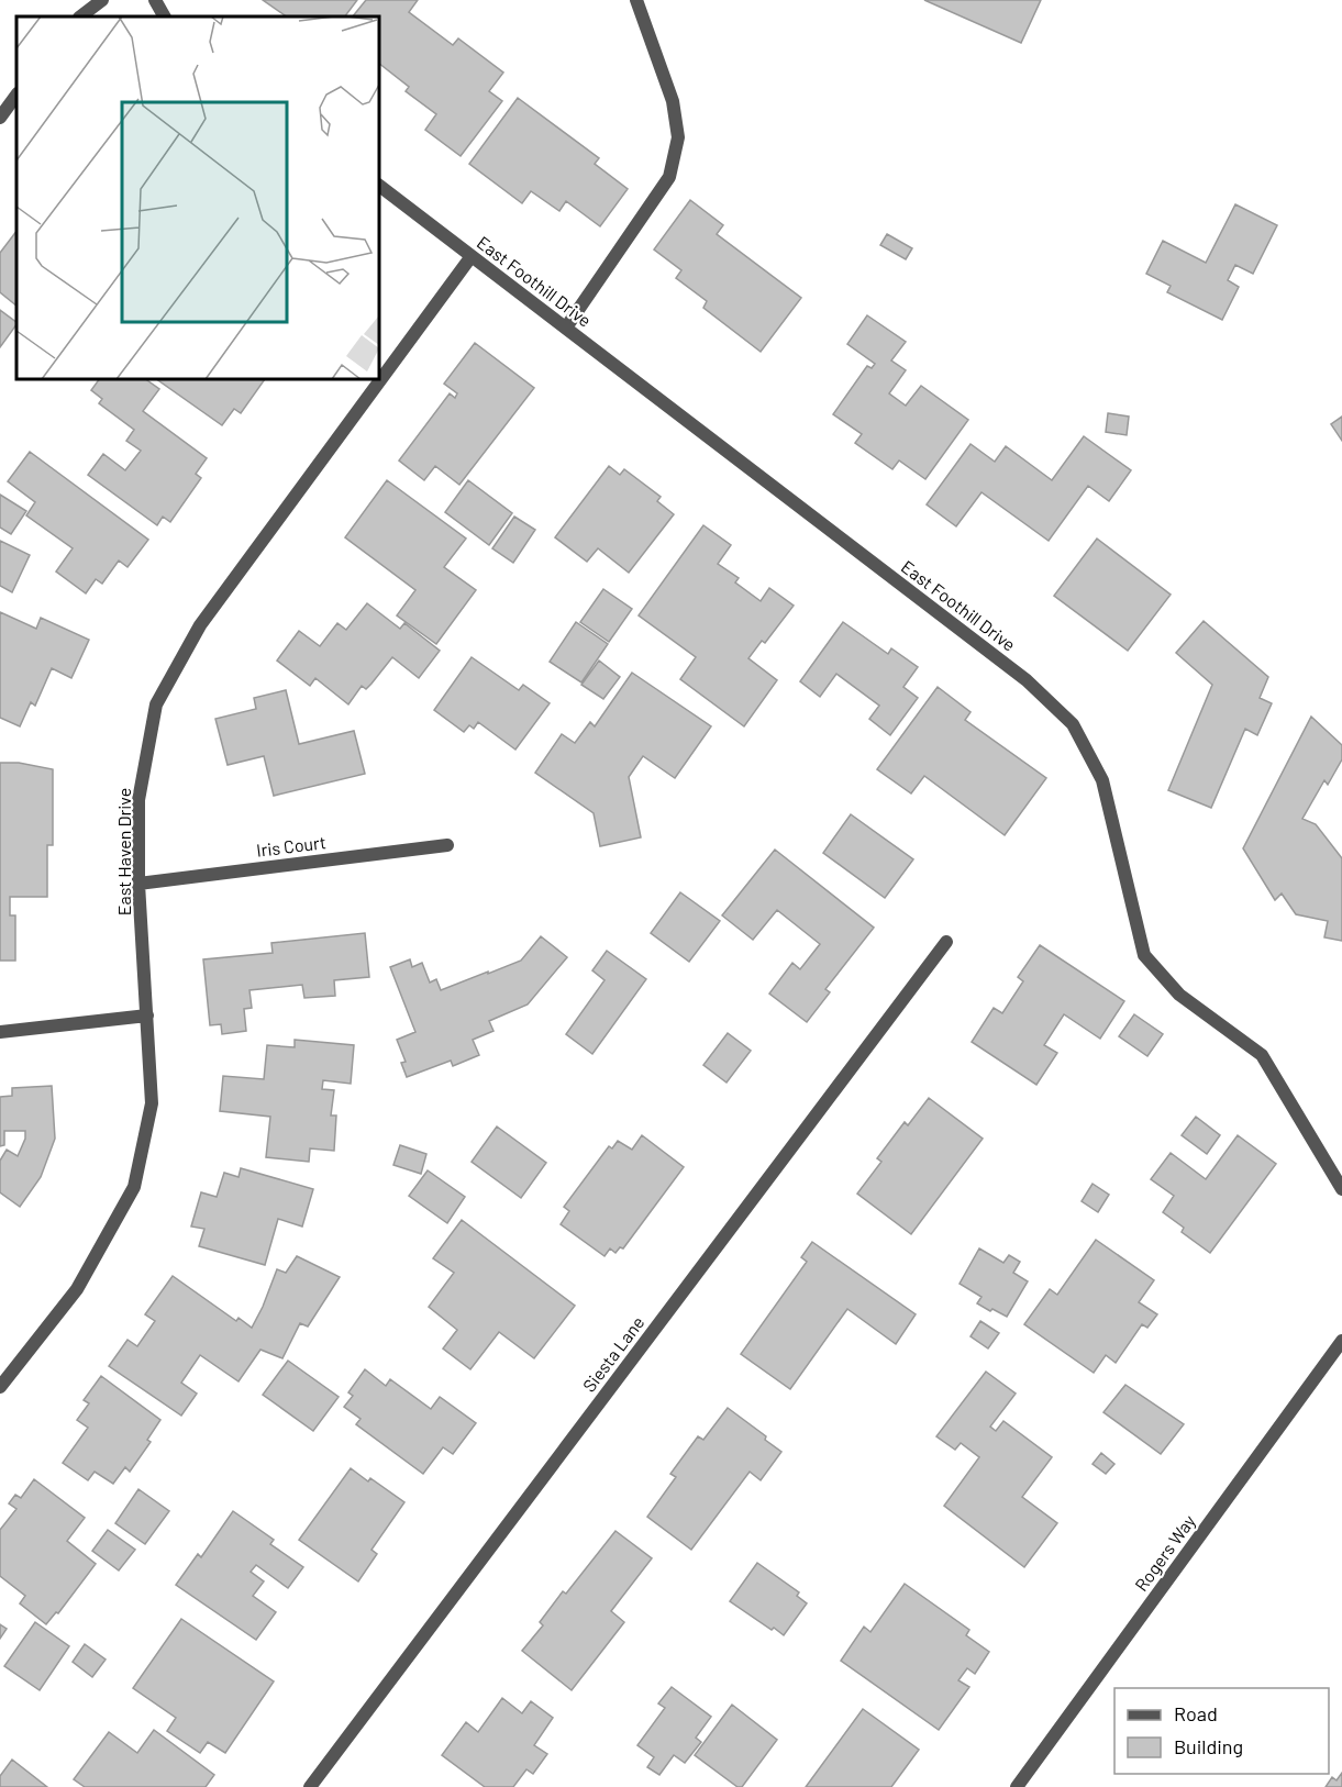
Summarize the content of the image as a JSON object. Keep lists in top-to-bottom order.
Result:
{
  "streets": {
    "street": [
      "East Foothill Drive",
      "Iris Court",
      "East Haven Drive",
      "Siesta Lane",
      "Rogers Way"
    ]
  },
  "crossings": [
    ["East Foothill Drive", "East Haven Drive"],
    ["Iris Court", "East Haven Drive"]
  ],
  "legend": ["Road", "Building"]
}
